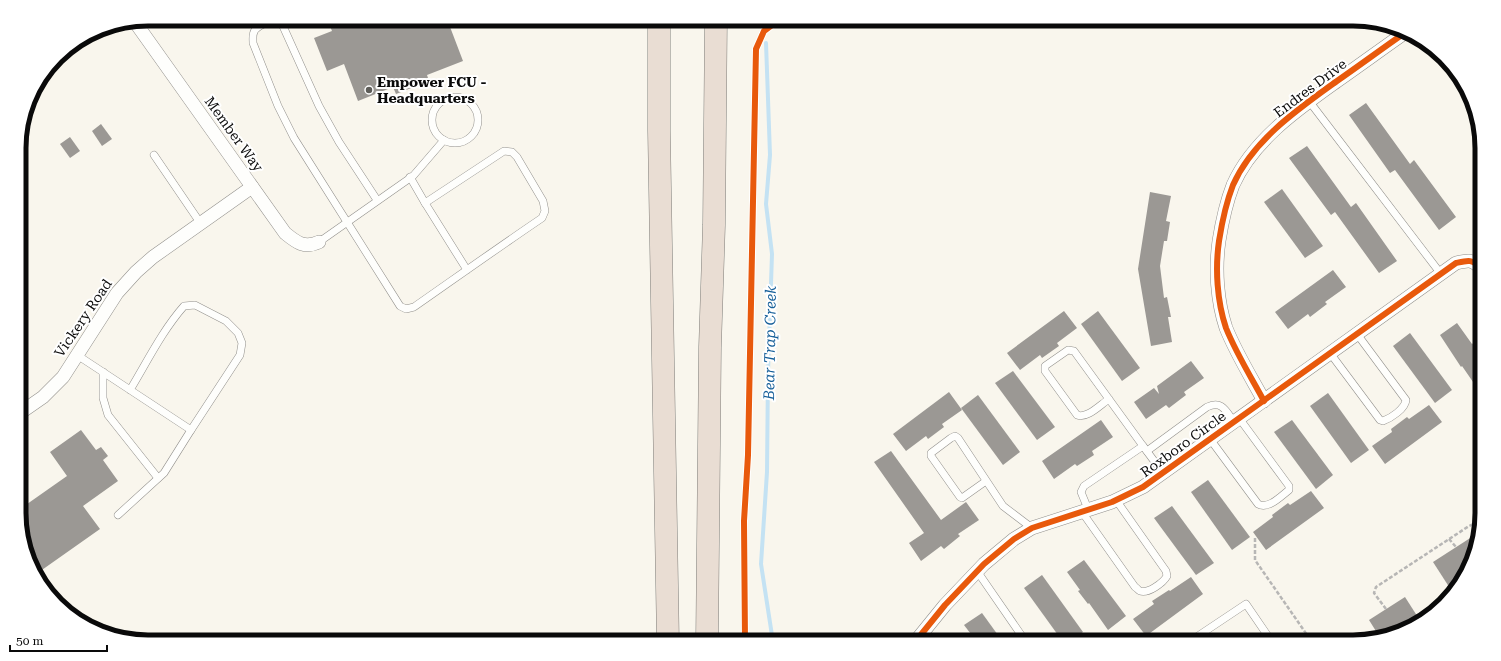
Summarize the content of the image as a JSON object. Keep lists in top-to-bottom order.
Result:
{
  "streets": {
    "street": [
      "Endres Drive",
      "Member Way",
      "Vickery Road",
      "Roxboro Circle"
    ]
  },
  "crossings": [
    ["Endres Drive", "Roxboro Circle"],
    ["Member Way", "Vickery Road"]
  ],
  "water": ["Bear Trap Creek"],
  "places": ["Empower FCU - Headquarters"],
  "scale_bar": "50 m"
}
